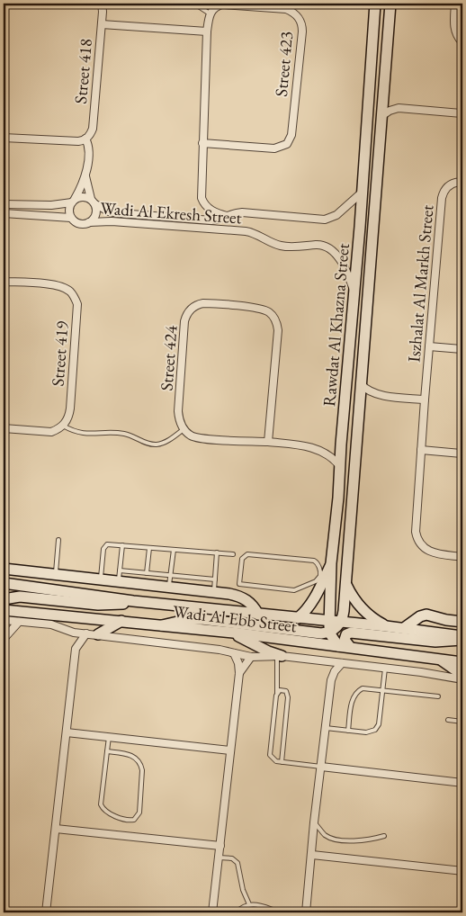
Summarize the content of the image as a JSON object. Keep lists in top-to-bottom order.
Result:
{
  "streets": {
    "street": [
      "Street 423",
      "Street 418",
      "Wadi Al Ekresh Street",
      "Iszhalat Al Markh Street",
      "Rawdat Al Khazna Street",
      "Street 419",
      "Street 424",
      "Wadi Al Ebb Street"
    ]
  },
  "crossings": [
    ["Street 418", "Wadi Al Ekresh Street"],
    ["Wadi Al Ekresh Street", "Rawdat Al Khazna Street"],
    ["Rawdat Al Khazna Street", "Wadi Al Ebb Street"]
  ]
}
